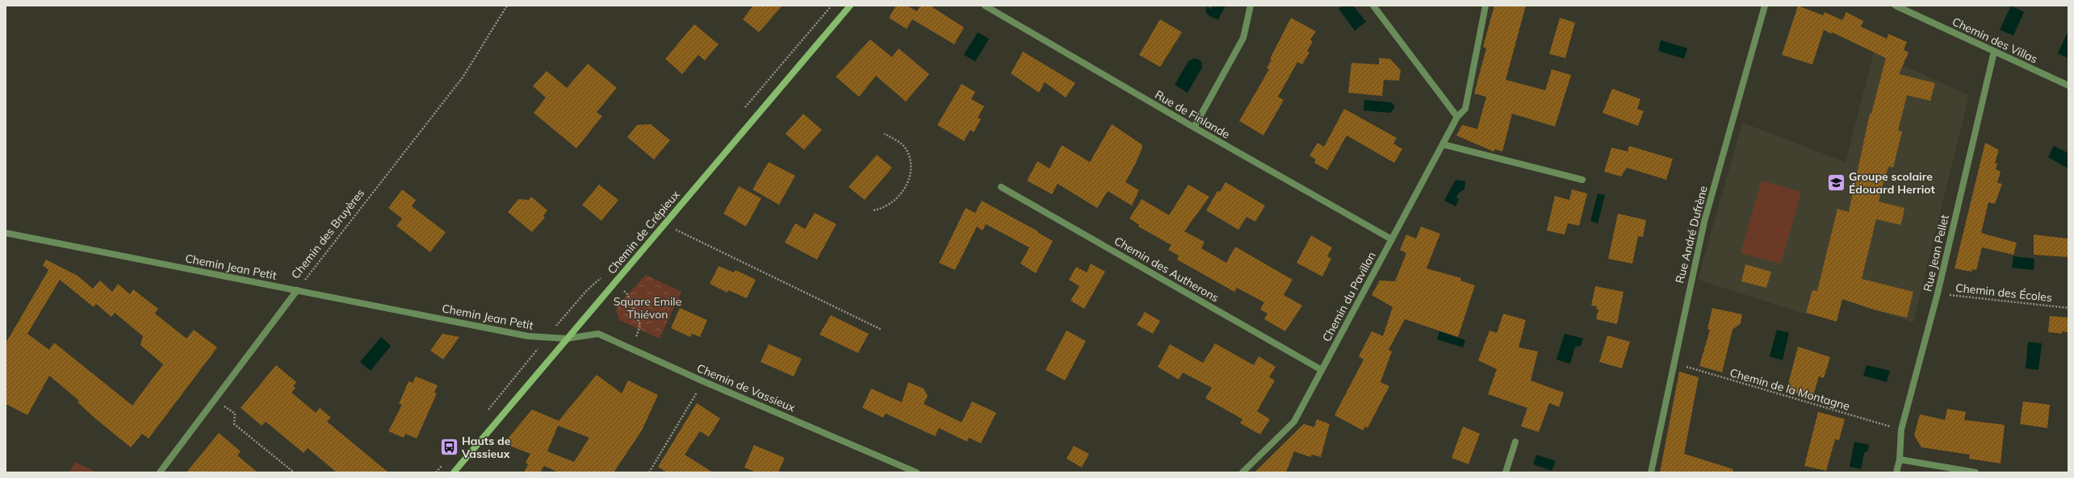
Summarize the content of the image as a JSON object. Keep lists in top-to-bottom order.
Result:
{
  "streets": {
    "street": [
      "Chemin des Villas",
      "Rue de Finlande",
      "Chemin de Crépieux",
      "Chemin des Bruyères",
      "Rue André Dufrène",
      "Rue Jean Pellet",
      "Chemin Jean Petit",
      "Chemin des Autherons",
      "Chemin du Pavillon",
      "Chemin de Vassieux"
    ],
    "path": ["Chemin des Écoles", "Chemin de la Montagne"]
  },
  "crossings": [
    ["Chemin des Villas", "Rue Jean Pellet"],
    ["Rue de Finlande", "Chemin du Pavillon"],
    ["Chemin de Crépieux", "Chemin Jean Petit"],
    ["Chemin de Crépieux", "Chemin de Vassieux"],
    ["Chemin des Bruyères", "Chemin Jean Petit"],
    ["Rue André Dufrène", "Chemin de la Montagne"],
    ["Rue Jean Pellet", "Chemin des Écoles"],
    ["Rue Jean Pellet", "Chemin de la Montagne"],
    ["Chemin Jean Petit", "Chemin de Vassieux"],
    ["Chemin des Autherons", "Chemin du Pavillon"]
  ],
  "parks": ["Square Emile Thiévon"],
  "places": {
    "school or university": ["Groupe scolaire Édouard Herriot"],
    "bus stop": ["Hauts de Vassieux"]
  }
}
